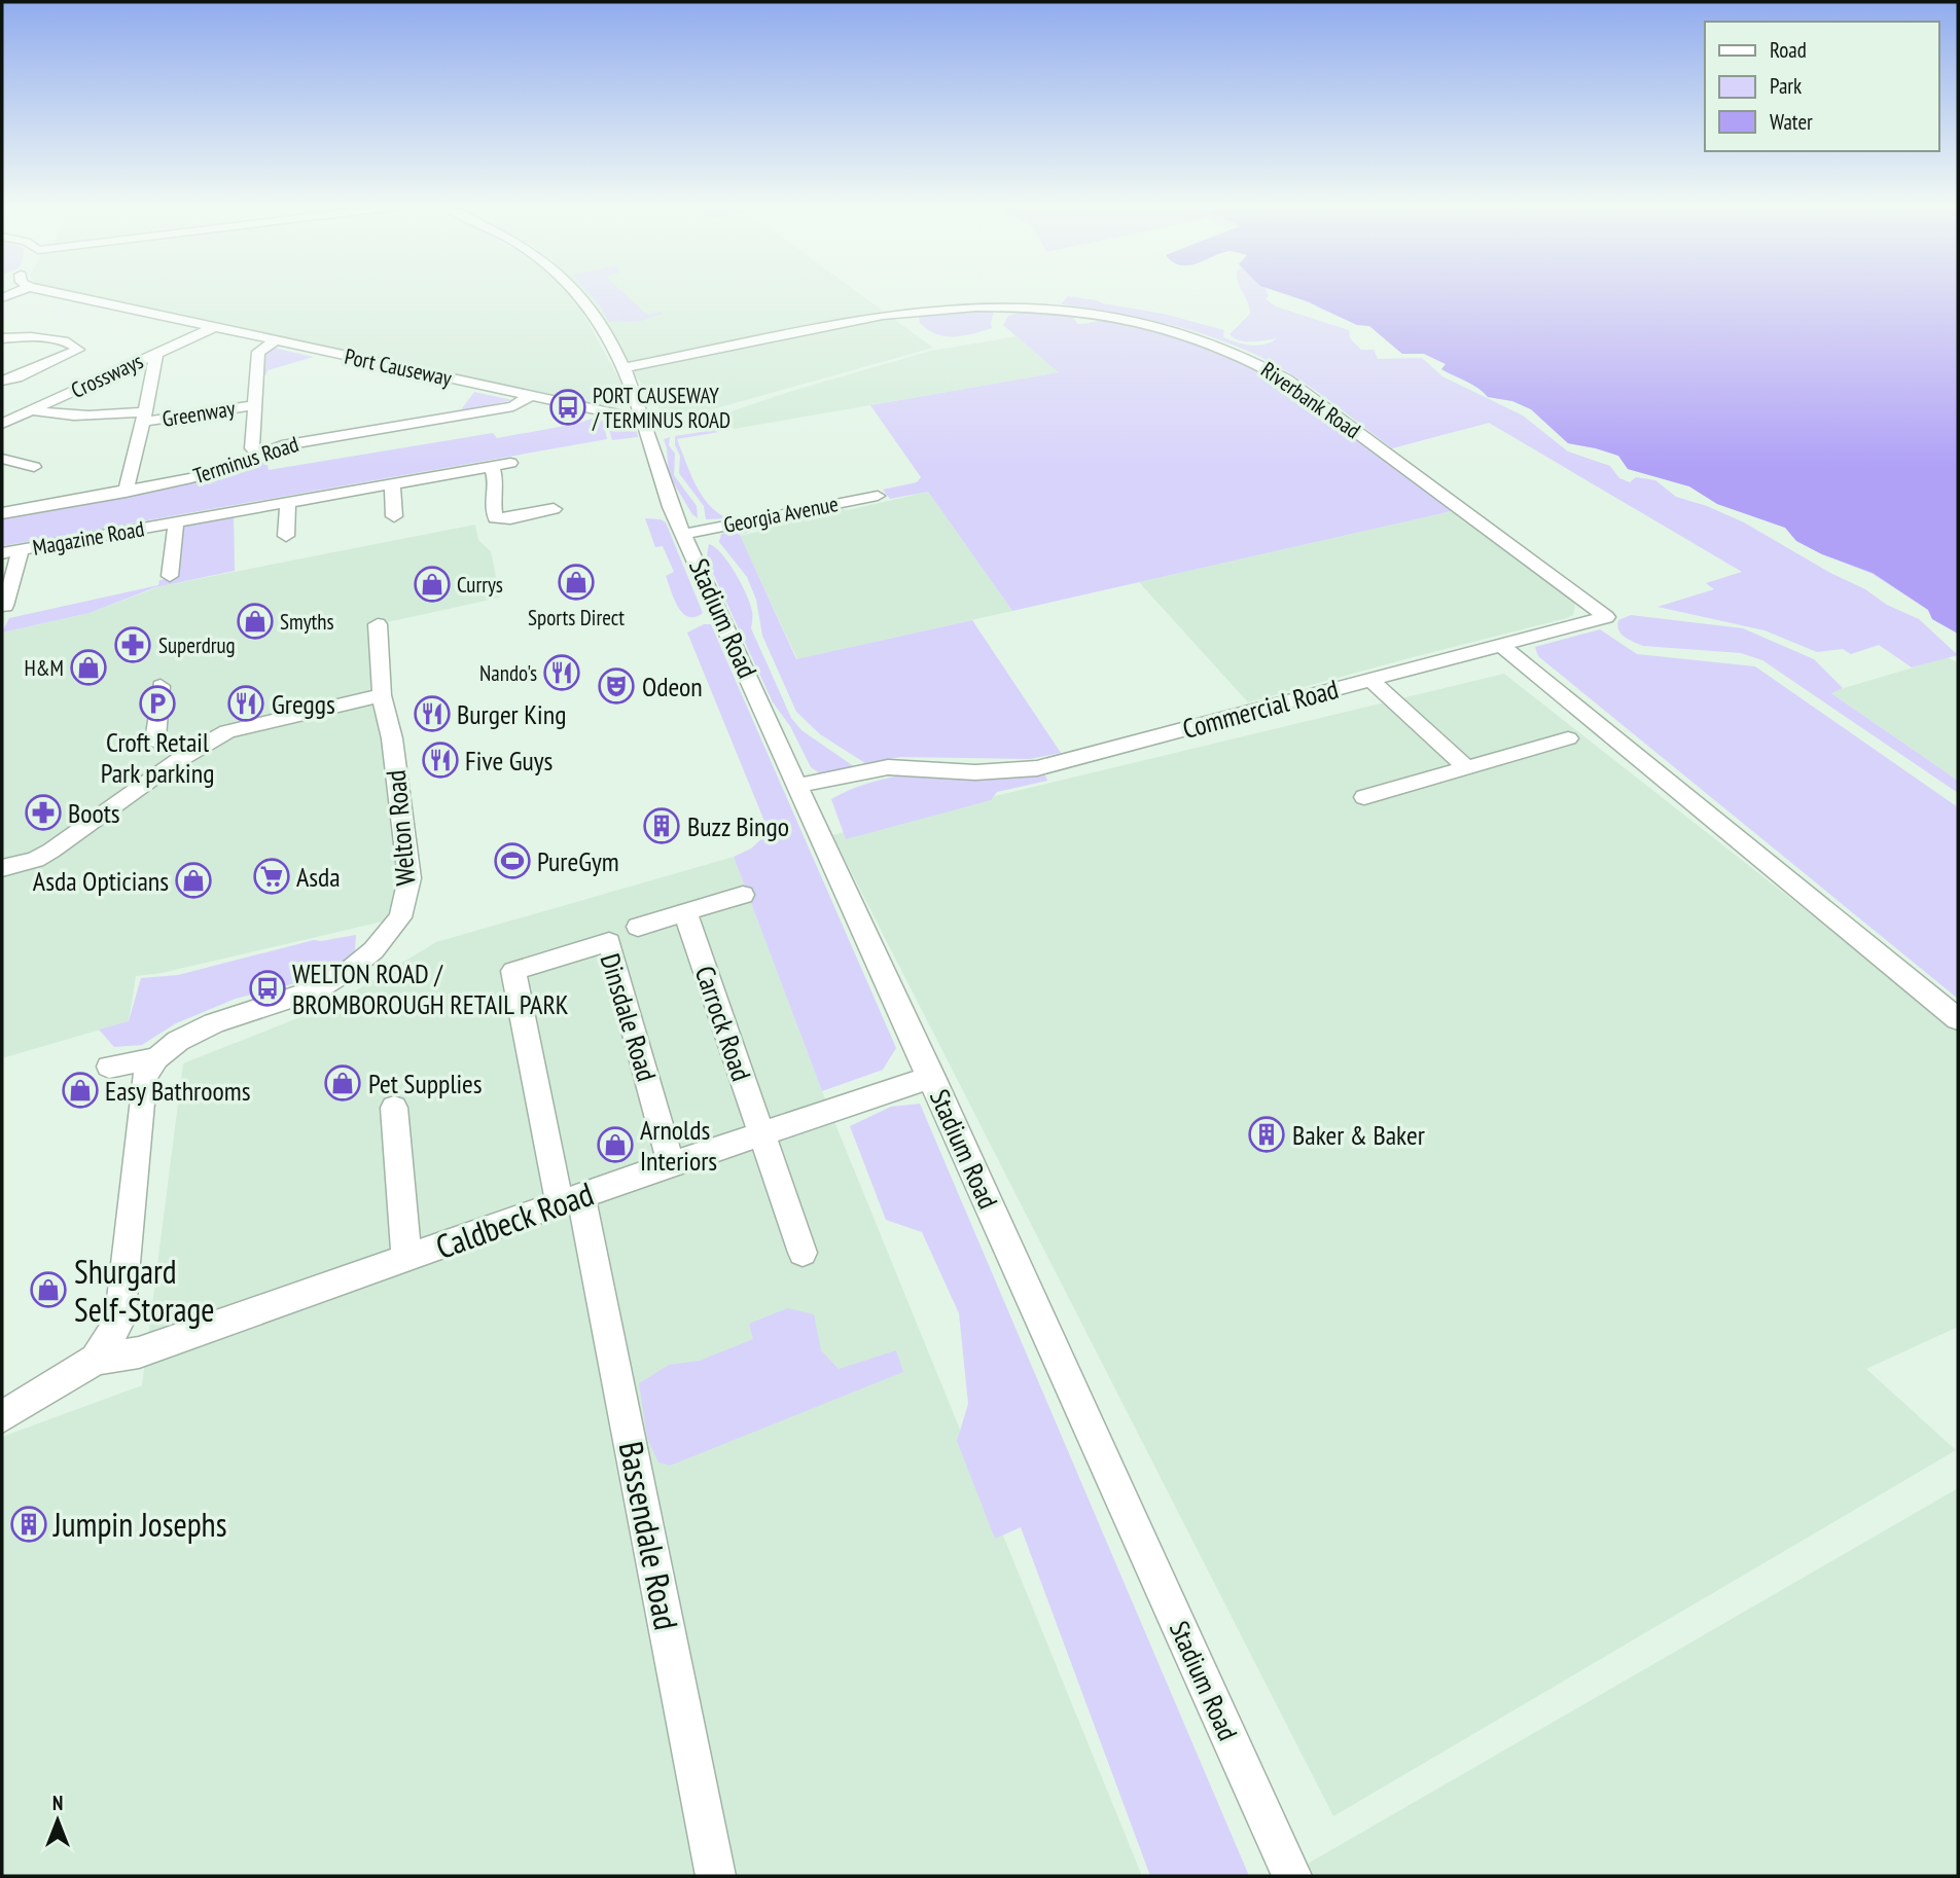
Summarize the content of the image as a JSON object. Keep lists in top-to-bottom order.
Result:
{
  "streets": {
    "street": [
      "Port Causeway",
      "Crossways",
      "Riverbank Road",
      "Greenway",
      "Terminus Road",
      "Georgia Avenue",
      "Magazine Road",
      "Stadium Road",
      "Commercial Road",
      "Welton Road",
      "Dinsdale Road",
      "Carrock Road",
      "Caldbeck Road",
      "Bassendale Road"
    ]
  },
  "crossings": [
    ["Port Causeway", "Crossways"],
    ["Port Causeway", "Terminus Road"],
    ["Port Causeway", "Stadium Road"],
    ["Crossways", "Greenway"],
    ["Riverbank Road", "Stadium Road"],
    ["Riverbank Road", "Commercial Road"],
    ["Georgia Avenue", "Stadium Road"],
    ["Stadium Road", "Commercial Road"],
    ["Stadium Road", "Caldbeck Road"],
    ["Dinsdale Road", "Caldbeck Road"],
    ["Dinsdale Road", "Bassendale Road"],
    ["Carrock Road", "Caldbeck Road"],
    ["Caldbeck Road", "Bassendale Road"]
  ],
  "places": {
    "bus stop": ["PORT CAUSEWAY / TERMINUS ROAD", "WELTON ROAD / BROMBOROUGH RETAIL PARK"],
    "shop": [
      "Sports Direct",
      "Currys",
      "Smyths",
      "H&M",
      "Asda Opticians",
      "Pet Supplies",
      "Easy Bathrooms",
      "Arnolds Interiors",
      "Shurgard Self-Storage"
    ],
    "pharmacy": ["Superdrug", "Boots"],
    "restaurant": [
      "Nando's",
      "Greggs",
      "Burger King",
      "Five Guys"
    ],
    "theatre": ["Odeon"],
    "parking": ["Croft Retail Park parking"],
    "building": ["Buzz Bingo", "Baker & Baker", "Jumpin Josephs"],
    "sports": ["PureGym"],
    "supermarket": ["Asda"]
  },
  "legend": ["Road", "Park", "Water"],
  "north": "top"
}
